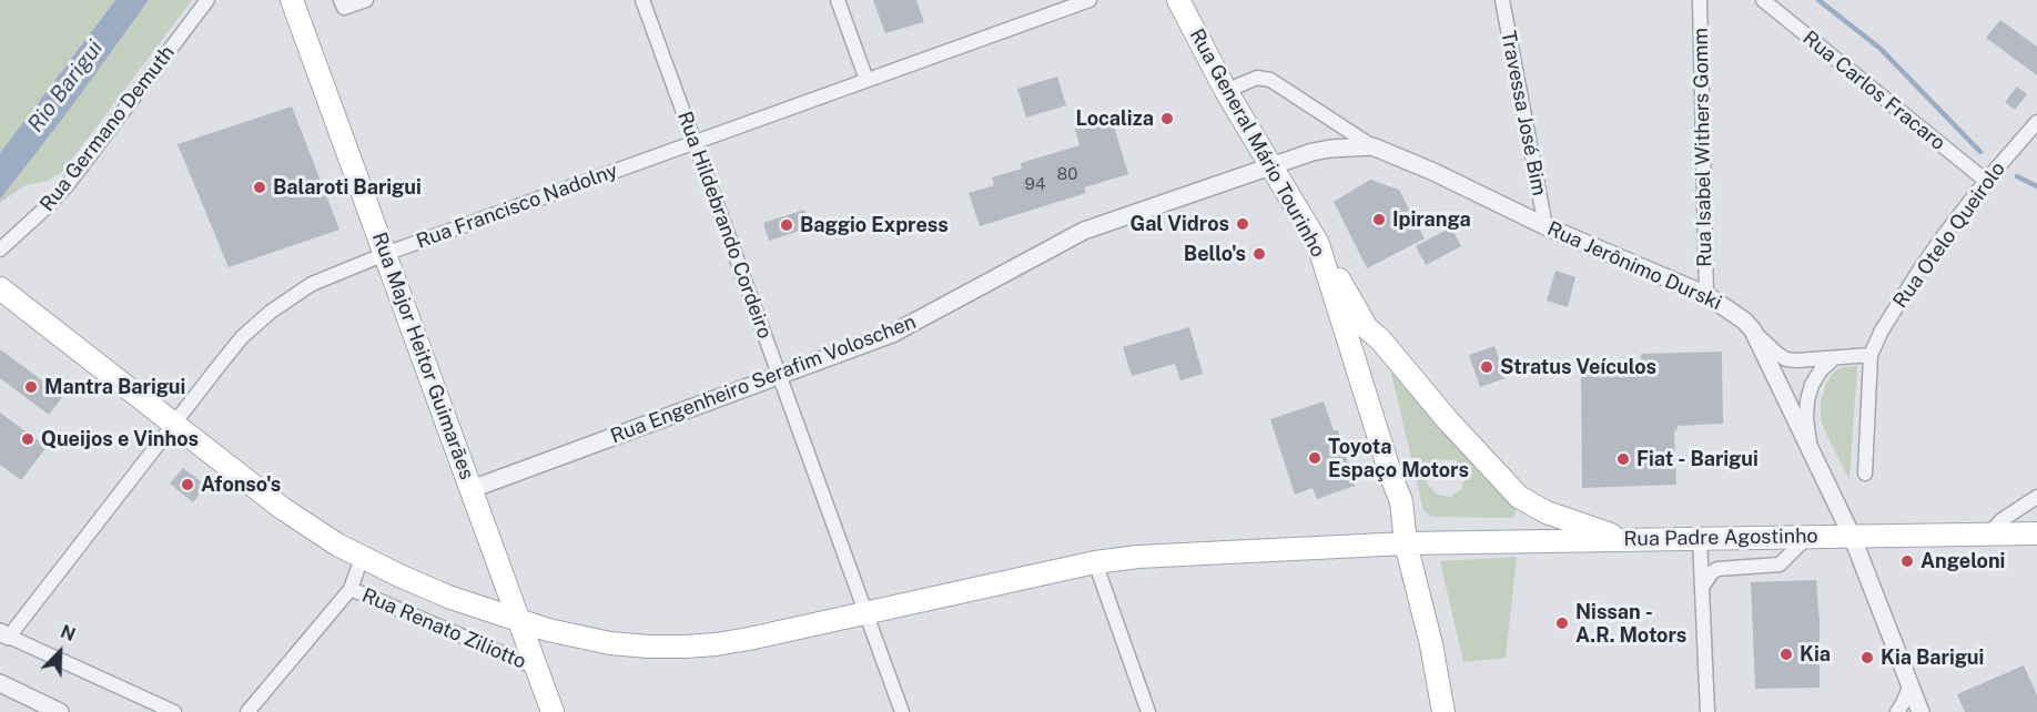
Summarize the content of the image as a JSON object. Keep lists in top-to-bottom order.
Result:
{
  "streets": {
    "main road": ["Rua General Mário Tourinho", "Rua Major Heitor Guimarães", "Rua Padre Agostinho"],
    "street": [
      "Rua Carlos Fracaro",
      "Travessa José Bim",
      "Rua Germano Demuth",
      "Rua Isabel Withers Gomm",
      "Rua Francisco Nadolny",
      "Rua Hildebrando Cordeiro",
      "Rua Otelo Queirolo",
      "Rua Jerônimo Durski",
      "Rua Engenheiro Serafim Voloschen",
      "Rua Renato Ziliotto"
    ]
  },
  "crossings": [
    ["Rua Carlos Fracaro", "Rua Otelo Queirolo"],
    ["Travessa José Bim", "Rua Jerônimo Durski"],
    ["Rua General Mário Tourinho", "Rua Jerônimo Durski"],
    ["Rua General Mário Tourinho", "Rua Engenheiro Serafim Voloschen"],
    ["Rua General Mário Tourinho", "Rua Padre Agostinho"],
    ["Rua Isabel Withers Gomm", "Rua Jerônimo Durski"],
    ["Rua Francisco Nadolny", "Rua Hildebrando Cordeiro"],
    ["Rua Francisco Nadolny", "Rua Major Heitor Guimarães"],
    ["Rua Francisco Nadolny", "Rua Padre Agostinho"],
    ["Rua Hildebrando Cordeiro", "Rua Engenheiro Serafim Voloschen"],
    ["Rua Hildebrando Cordeiro", "Rua Padre Agostinho"],
    ["Rua Jerônimo Durski", "Rua Engenheiro Serafim Voloschen"],
    ["Rua Jerônimo Durski", "Rua Padre Agostinho"],
    ["Rua Major Heitor Guimarães", "Rua Engenheiro Serafim Voloschen"],
    ["Rua Major Heitor Guimarães", "Rua Padre Agostinho"],
    ["Rua Major Heitor Guimarães", "Rua Renato Ziliotto"]
  ],
  "water": ["Rio Barigui"],
  "places": [
    "Localiza",
    "Balaroti Barigui",
    "Ipiranga",
    "Gal Vidros",
    "Baggio Express",
    "Bello's",
    "Stratus Veículos",
    "Mantra Barigui",
    "Queijos e Vinhos",
    "Toyota Espaço Motors",
    "Fiat - Barigui",
    "Afonso's",
    "Angeloni",
    "Nissan - A.R. Motors",
    "Kia",
    "Kia Barigui"
  ],
  "house_numbers": ["80", "94"],
  "north": "top right"
}
